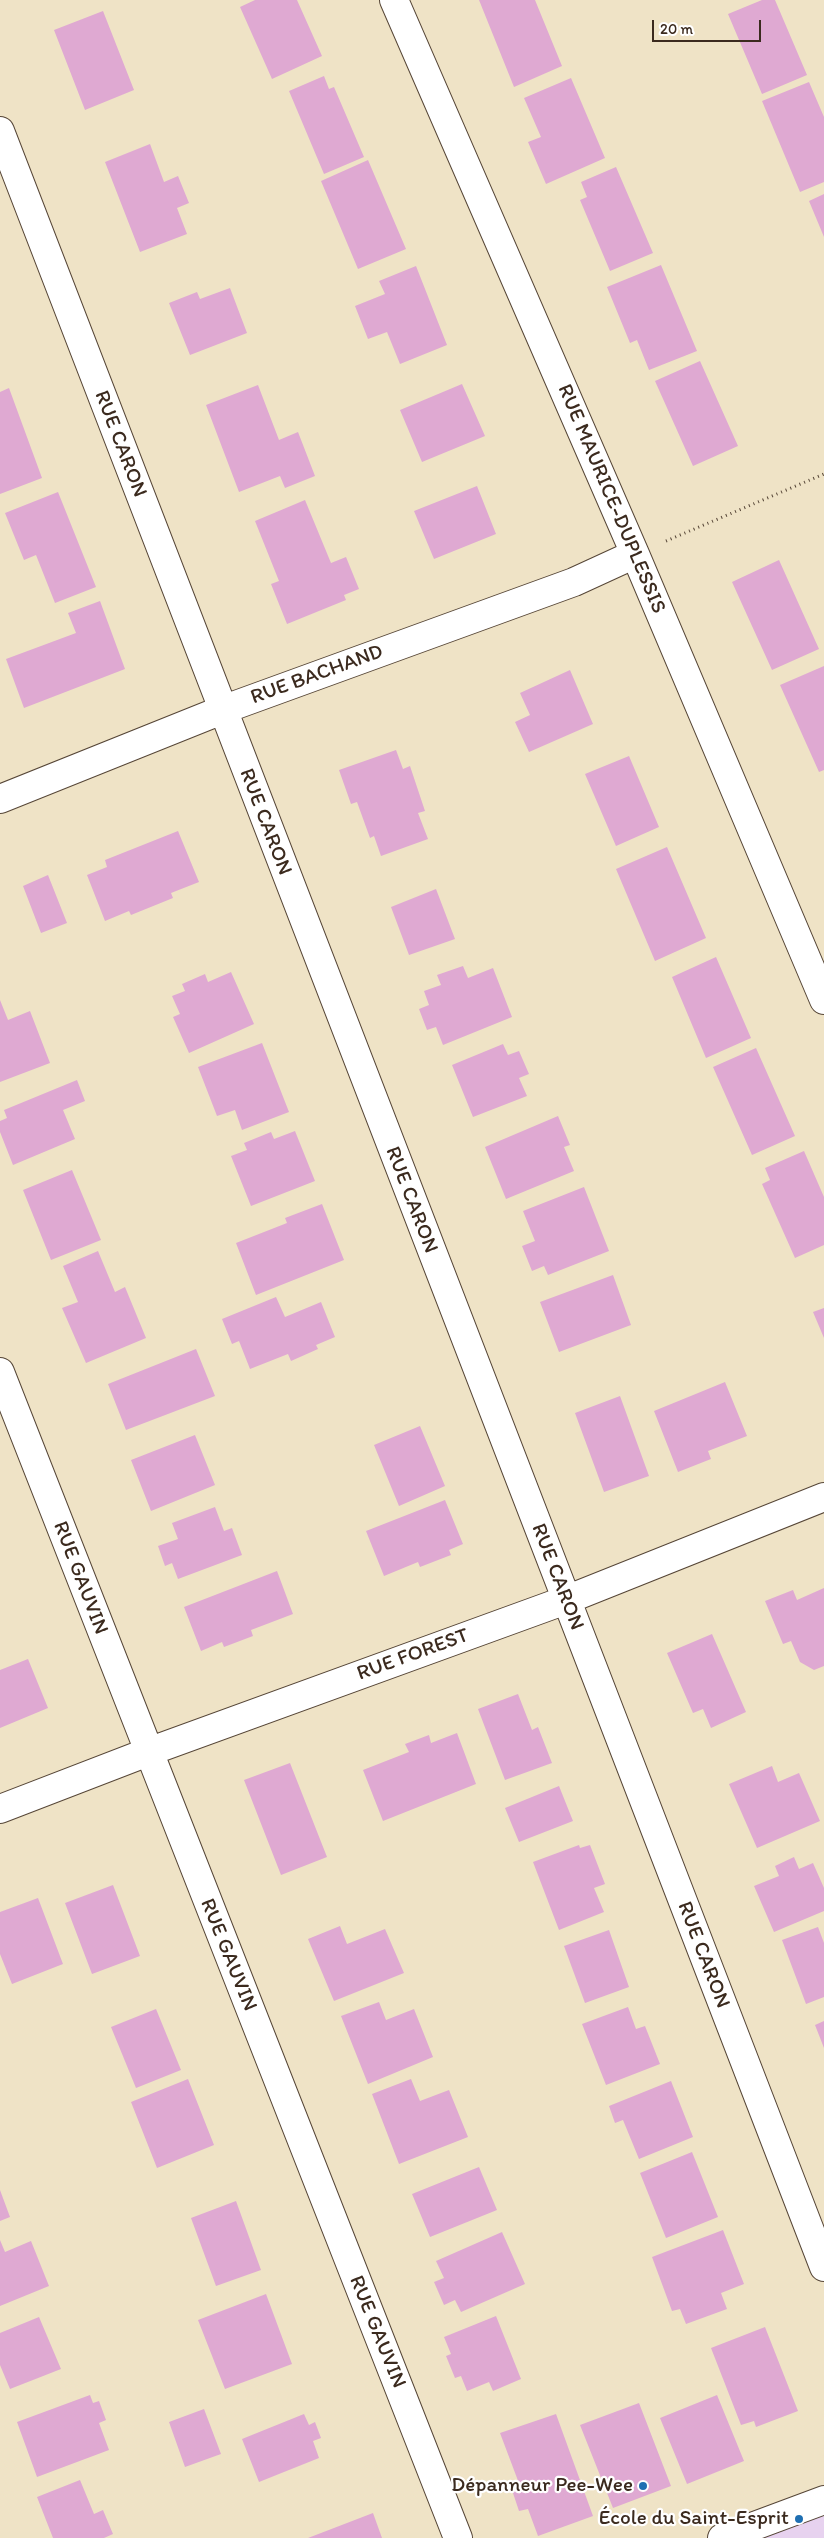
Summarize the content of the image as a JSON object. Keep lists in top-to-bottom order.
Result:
{
  "streets": {
    "street": [
      "RUE CARON",
      "RUE MAURICE-DUPLESSIS",
      "RUE BACHAND",
      "RUE GAUVIN",
      "RUE FOREST"
    ]
  },
  "crossings": [
    ["RUE CARON", "RUE BACHAND"],
    ["RUE CARON", "RUE FOREST"],
    ["RUE MAURICE-DUPLESSIS", "RUE BACHAND"],
    ["RUE GAUVIN", "RUE FOREST"]
  ],
  "places": ["Dépanneur Pee-Wee", "École du Saint-Esprit"],
  "scale_bar": "20 m"
}
